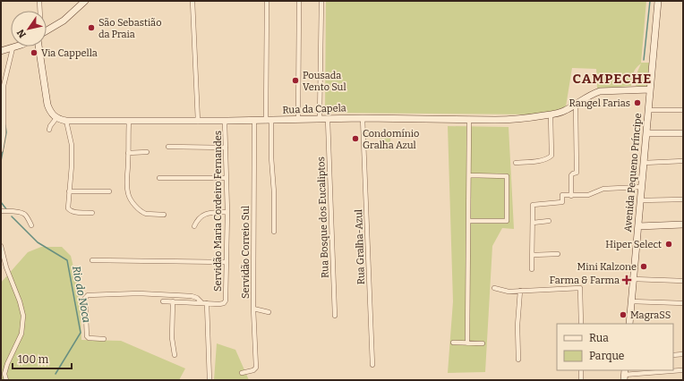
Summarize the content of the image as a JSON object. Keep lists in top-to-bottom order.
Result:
{
  "streets": {
    "main road": ["Rua da Capela", "Avenida Pequeno Príncipe"],
    "street": [
      "Servidão Maria Cordeiro Fernandes",
      "Rua Bosque dos Eucaliptos",
      "Rua Gralha-Azul",
      "Servidão Correio Sul"
    ]
  },
  "crossings": [
    ["Rua da Capela", "Avenida Pequeno Príncipe"],
    ["Rua da Capela", "Servidão Maria Cordeiro Fernandes"],
    ["Rua da Capela", "Rua Bosque dos Eucaliptos"],
    ["Rua da Capela", "Rua Gralha-Azul"],
    ["Rua da Capela", "Servidão Correio Sul"]
  ],
  "districts": ["CAMPECHE"],
  "water": ["Rio do Noca"],
  "places": {
    "other": [
      "São Sebastião da Praia",
      "Via Cappella",
      "Pousada Vento Sul",
      "Rangel Farias",
      "Condomínio Gralha Azul",
      "Hiper Select",
      "Mini Kalzone",
      "MagraSS"
    ],
    "health": ["Farma & Farma"]
  },
  "legend": ["Rua", "Parque"],
  "scale_bar": "100 m",
  "north": "bottom left"
}
